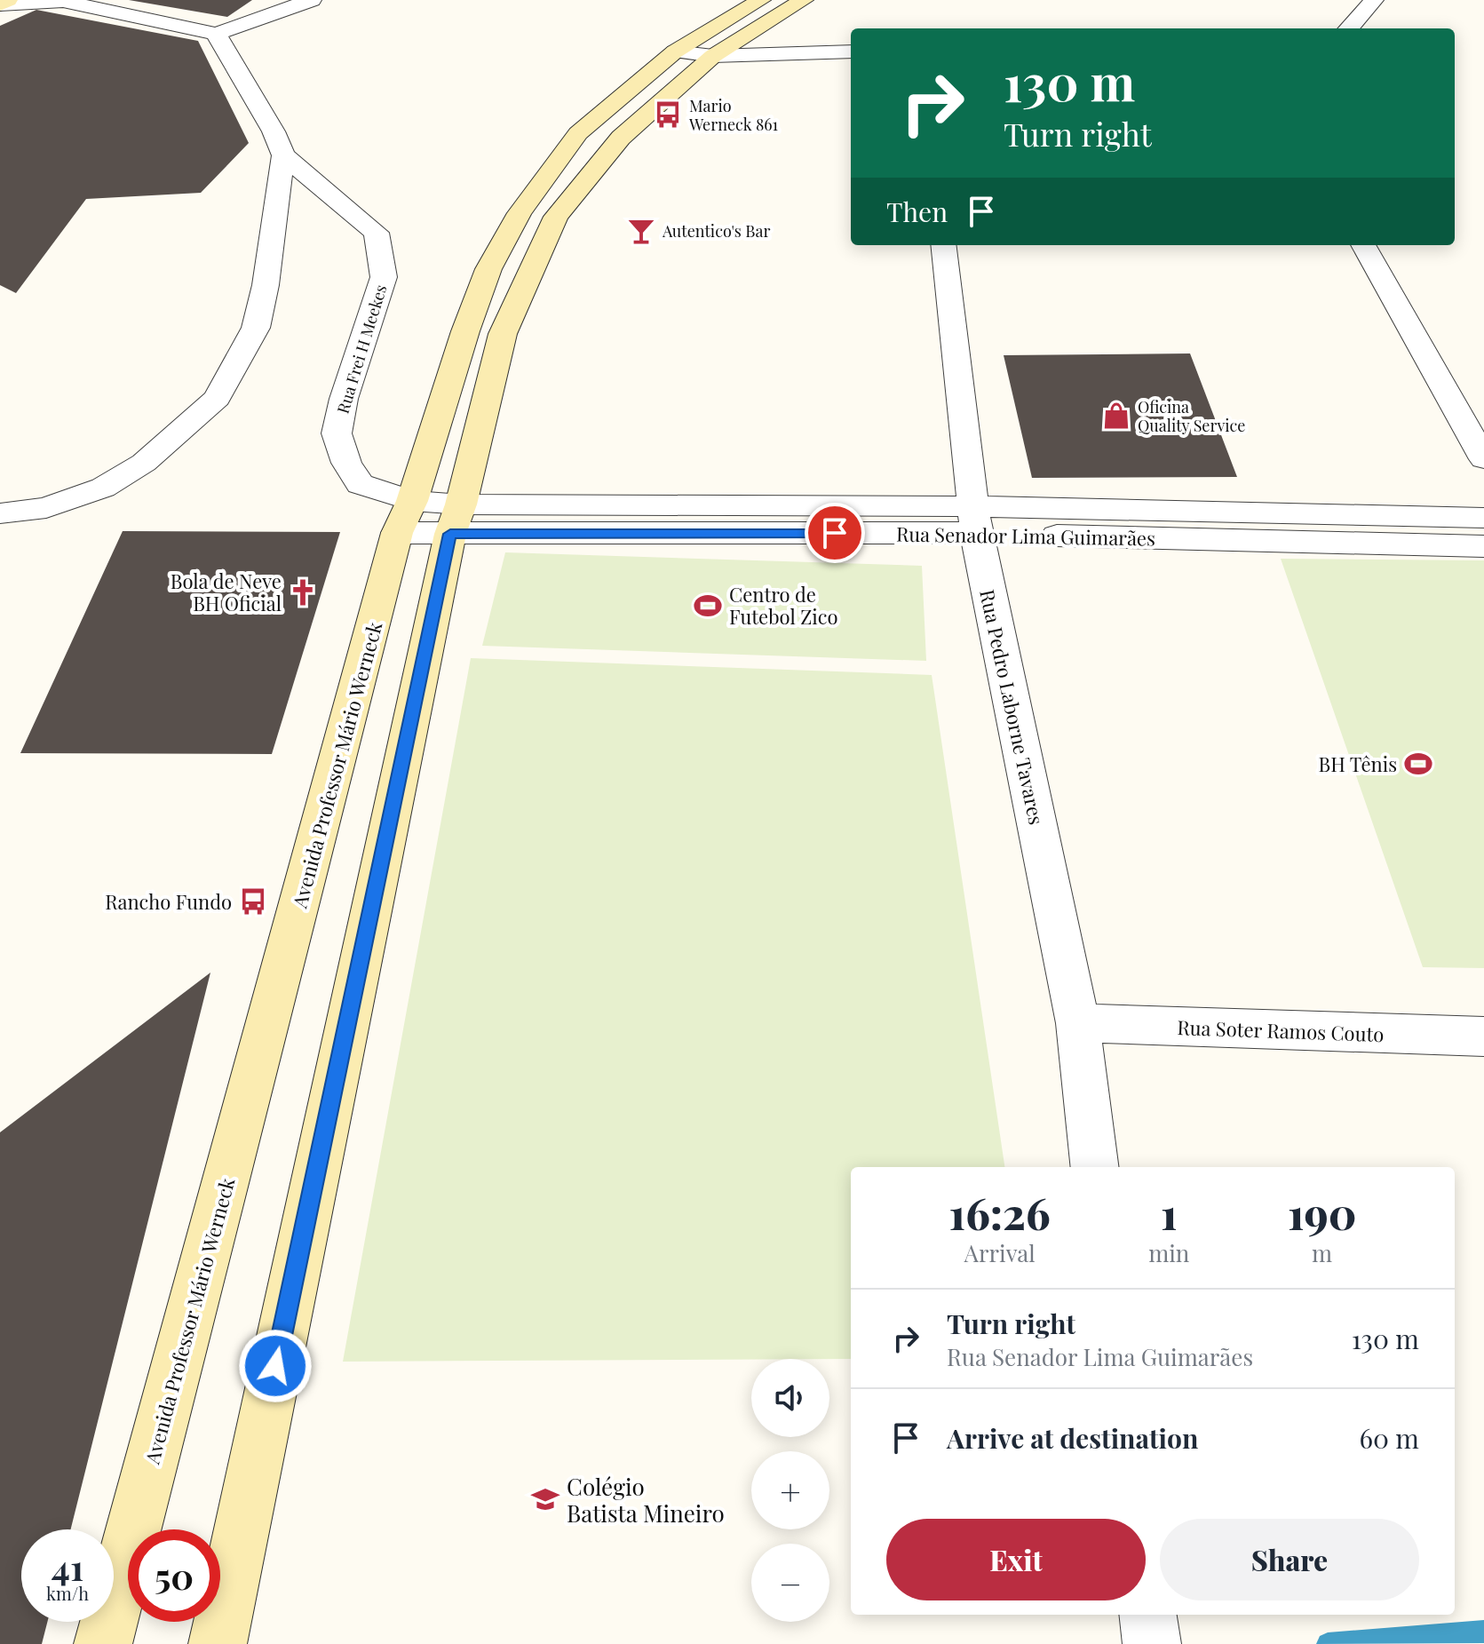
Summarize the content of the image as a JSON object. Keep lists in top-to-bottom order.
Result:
{
  "streets": {
    "main road": ["Avenida Professor Mário Werneck"],
    "street": [
      "Rua Frei H Meekes",
      "Rua Senador Lima Guimarães",
      "Rua Pedro Laborne Tavares",
      "Rua Soter Ramos Couto"
    ]
  },
  "crossings": [
    ["Rua Frei H Meekes", "Rua Senador Lima Guimarães"],
    ["Rua Frei H Meekes", "Avenida Professor Mário Werneck"],
    ["Rua Senador Lima Guimarães", "Rua Pedro Laborne Tavares"],
    ["Rua Senador Lima Guimarães", "Avenida Professor Mário Werneck"],
    ["Rua Pedro Laborne Tavares", "Rua Soter Ramos Couto"]
  ],
  "places": {
    "bus stop": ["Mario Werneck 861", "Rancho Fundo"],
    "bar": ["Autentico's Bar"],
    "shop": ["Oficina Quality Service"],
    "church": ["Bola de Neve BH Oficial"],
    "sports": ["Centro de Futebol Zico", "BH Tênis"],
    "school or university": ["Colégio Batista Mineiro"]
  },
  "page": {
    "turn": ["130 m", "Turn right"],
    "then": "Then",
    "eta": [
      "16:26",
      "Arrival",
      "1",
      "min",
      "190",
      "m"
    ],
    "list": [
      {
        "name": "Turn right",
        "note": "Rua Senador Lima Guimarães",
        "value": "130 m"
      },
      {
        "name": "Arrive at destination",
        "value": "60 m"
      }
    ],
    "map_buttons": ["+", "−"],
    "buttons": ["Exit", "Share"],
    "speed": "41 km/h",
    "limit": "50"
  }
}
